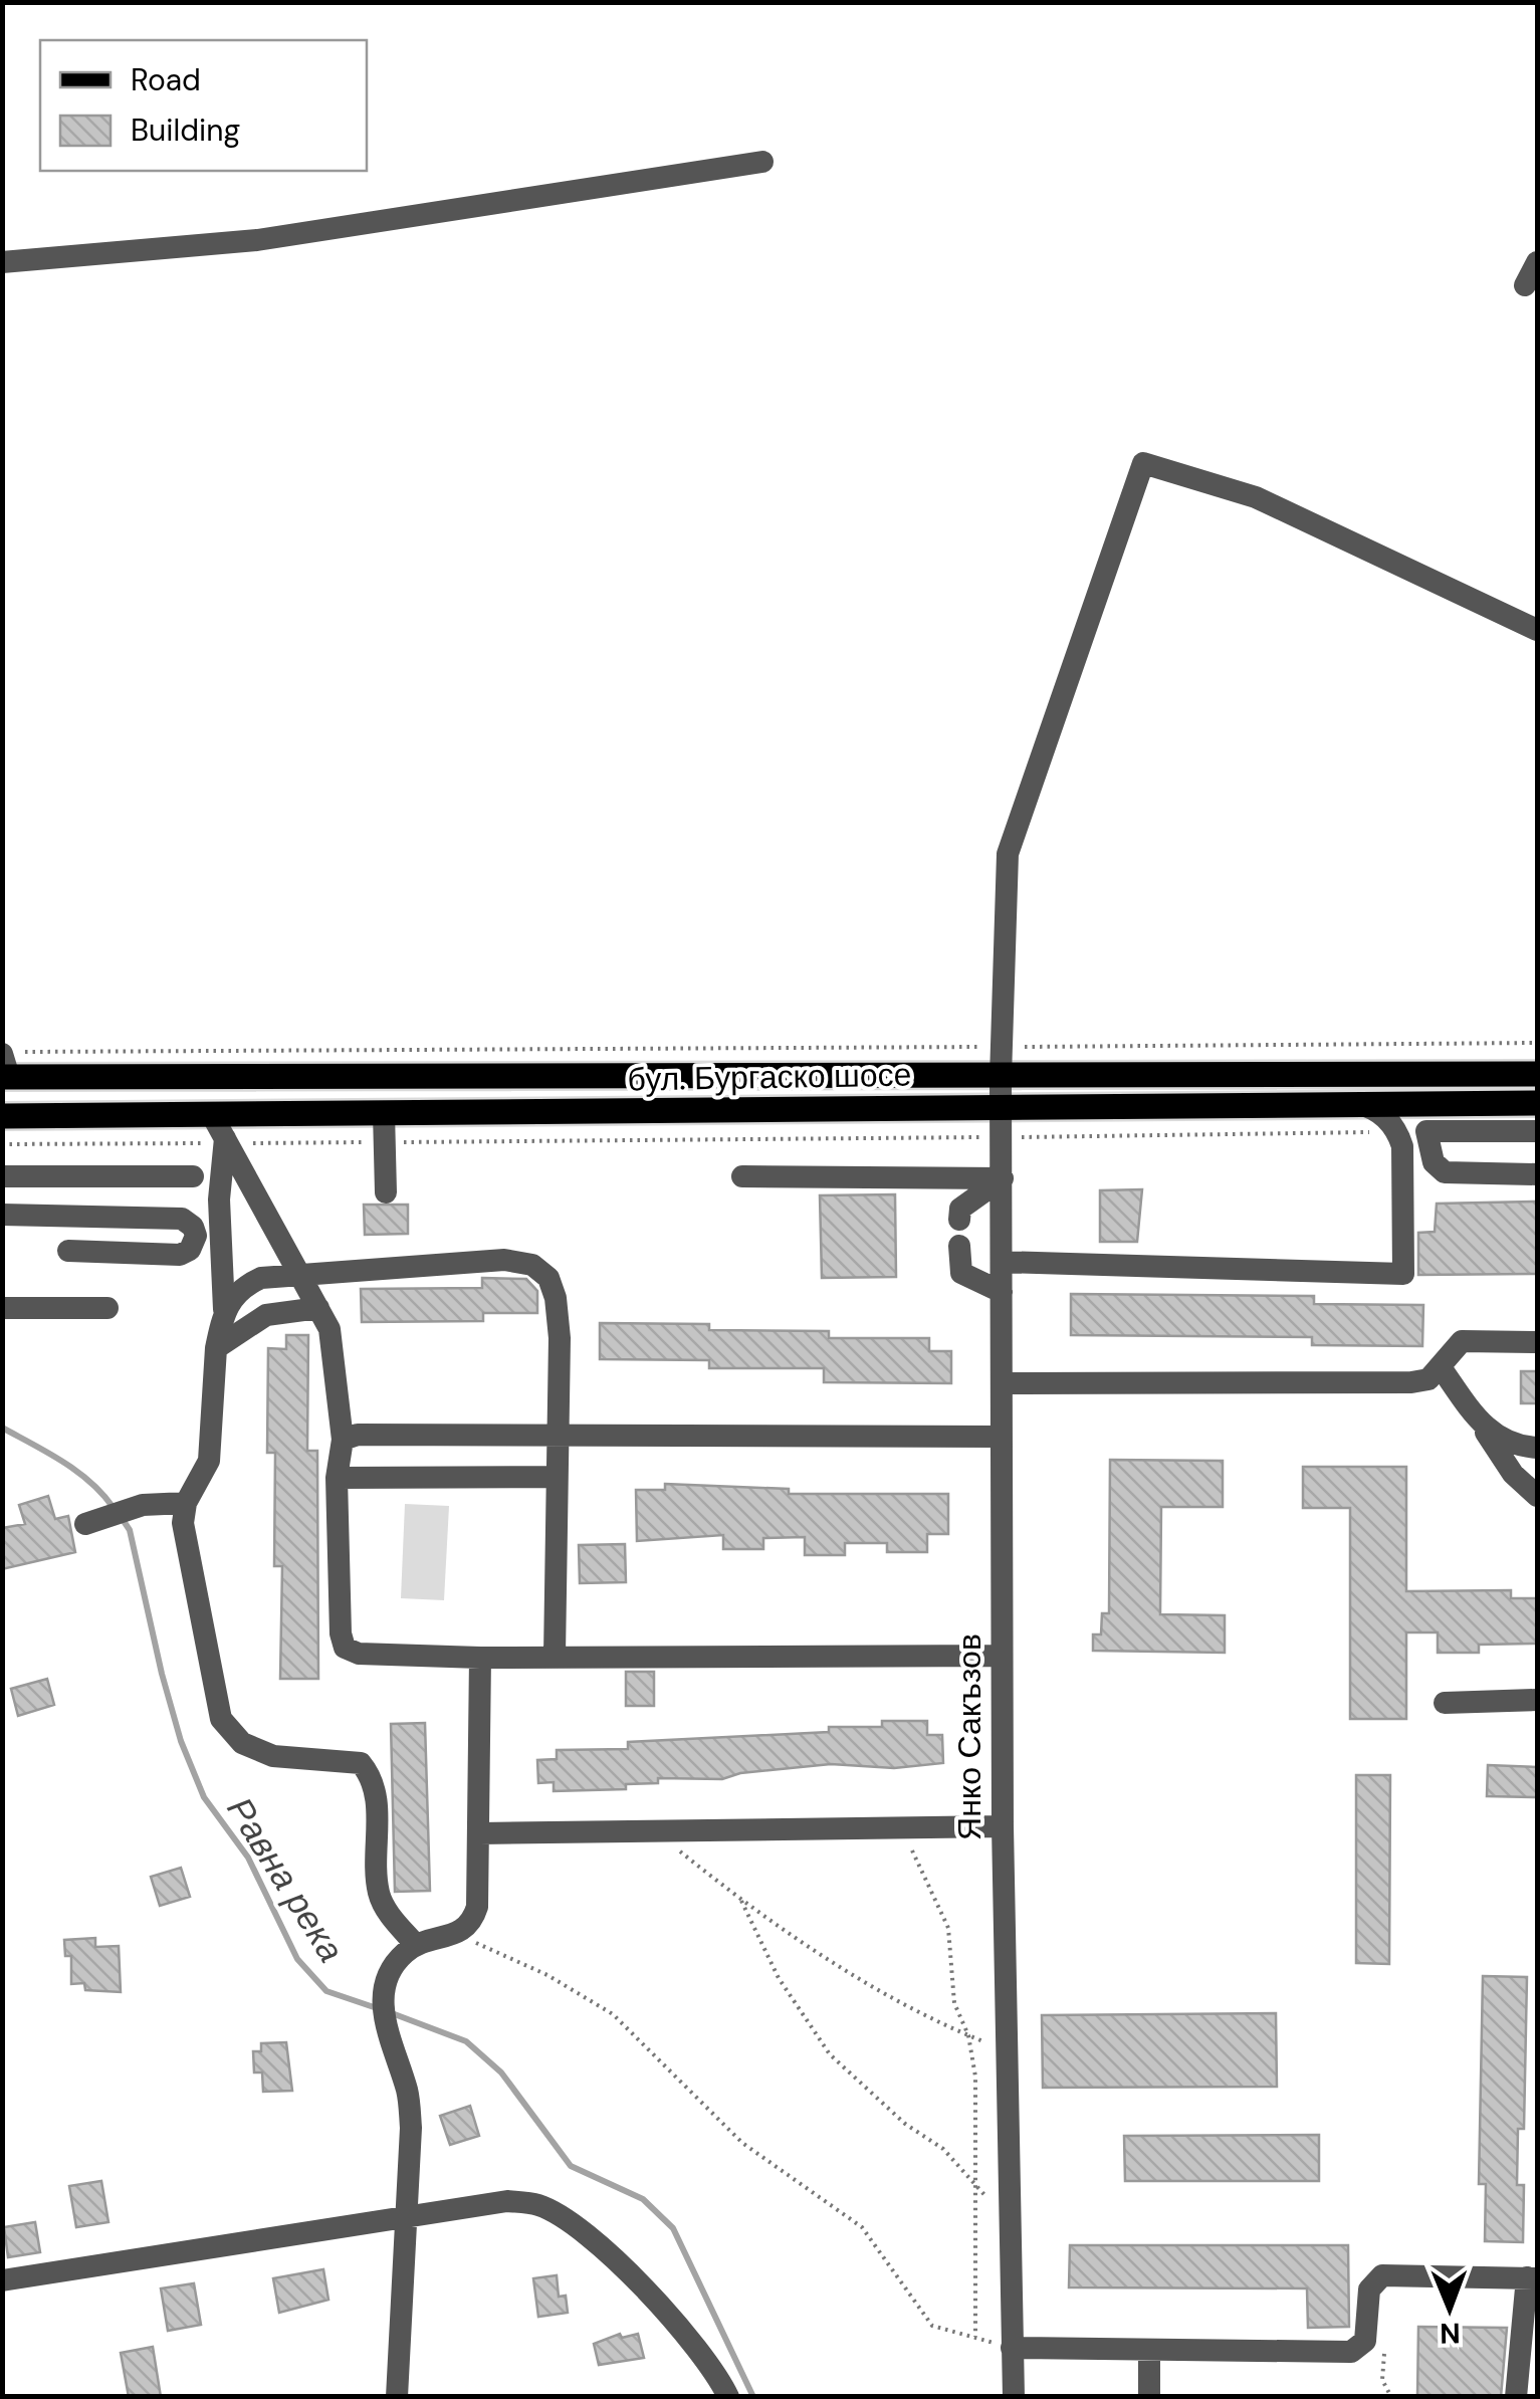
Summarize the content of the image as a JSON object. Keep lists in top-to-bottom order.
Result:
{
  "streets": {
    "main road": ["бул. Бургаско шосе"],
    "street": ["Янко Сакъзов"]
  },
  "crossings": [
    ["бул. Бургаско шосе", "Янко Сакъзов"]
  ],
  "water": ["Равна река"],
  "legend": ["Road", "Building"],
  "north": "bottom"
}
